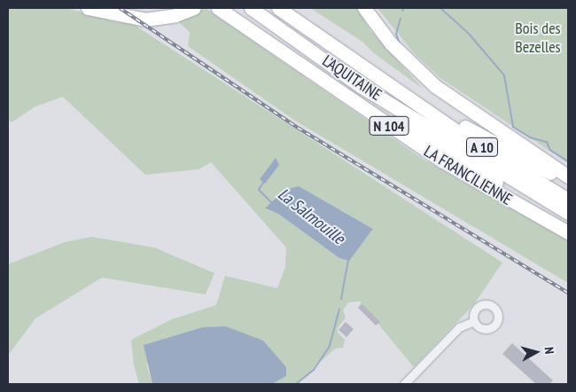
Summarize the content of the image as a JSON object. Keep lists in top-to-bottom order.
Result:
{
  "streets": {
    "highway": [
      "L'AQUITAINE",
      "N 104",
      "A 10",
      "LA FRANCILIENNE"
    ]
  },
  "water": ["La Salmouille"],
  "parks": ["Bois des Bezelles"],
  "north": "right"
}
